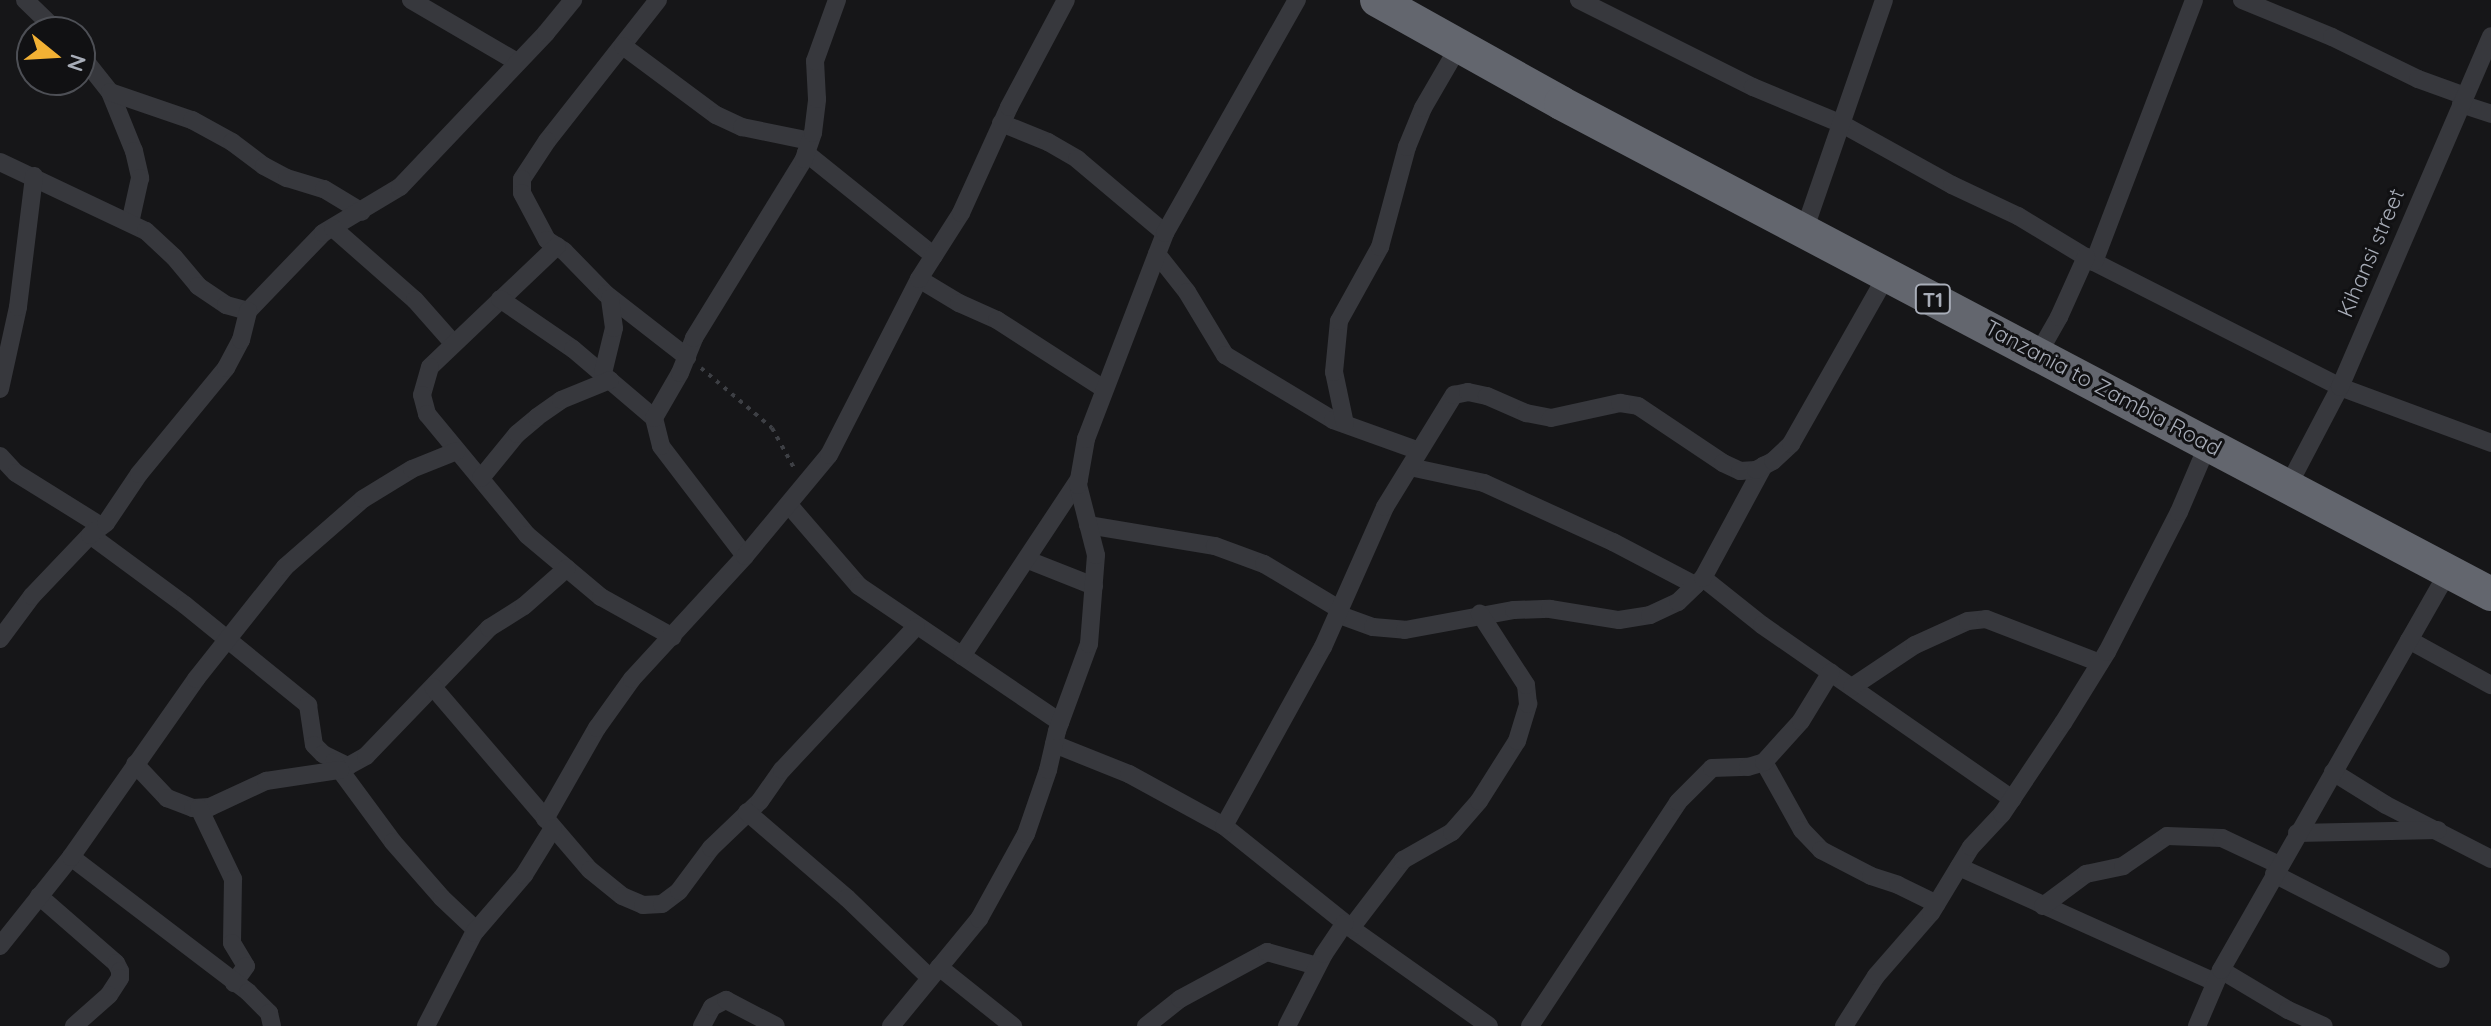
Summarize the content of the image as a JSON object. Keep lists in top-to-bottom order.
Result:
{
  "streets": {
    "highway": ["T1", "Tanzania to Zambia Road"],
    "street": ["Kihansi street"]
  },
  "crossings": [
    ["Kihansi street", "Tanzania to Zambia Road"]
  ],
  "north": "right"
}
